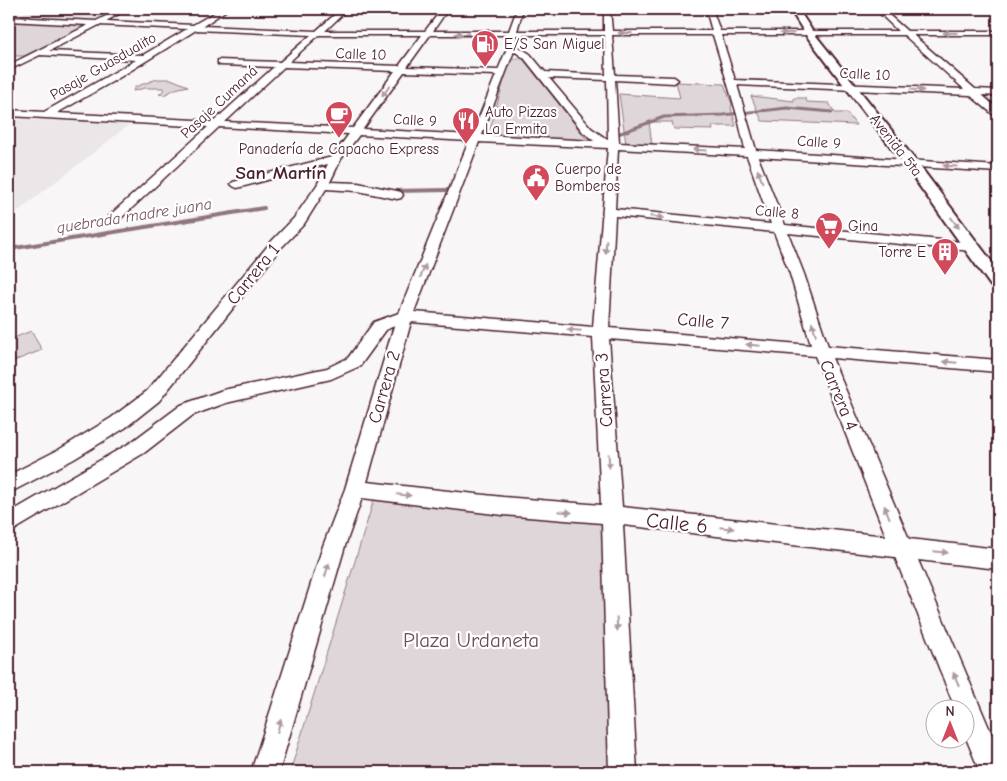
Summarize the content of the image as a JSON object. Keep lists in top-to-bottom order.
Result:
{
  "streets": {
    "street": [
      "Calle 10",
      "Pasaje Guasdualito",
      "Pasaje Cumaná",
      "Calle 9",
      "Avenida 5ta",
      "Calle 8",
      "Carrera 1",
      "Calle 7",
      "Carrera 2",
      "Carrera 3",
      "Carrera 4",
      "Calle 6"
    ]
  },
  "crossings": [
    ["Calle 10", "Pasaje Cumaná"],
    ["Calle 10", "Avenida 5ta"],
    ["Calle 10", "Carrera 1"],
    ["Calle 10", "Carrera 2"],
    ["Calle 10", "Carrera 4"],
    ["Pasaje Guasdualito", "Calle 9"],
    ["Pasaje Cumaná", "Calle 9"],
    ["Calle 9", "Avenida 5ta"],
    ["Calle 9", "Carrera 1"],
    ["Calle 9", "Carrera 2"],
    ["Calle 9", "Carrera 3"],
    ["Calle 9", "Carrera 4"],
    ["Avenida 5ta", "Calle 8"],
    ["Calle 8", "Carrera 3"],
    ["Calle 8", "Carrera 4"],
    ["Calle 7", "Carrera 2"],
    ["Calle 7", "Carrera 3"],
    ["Calle 7", "Carrera 4"],
    ["Carrera 2", "Calle 6"],
    ["Carrera 3", "Calle 6"],
    ["Carrera 4", "Calle 6"]
  ],
  "one_way": [
    "Calle 7",
    "Carrera 2",
    "Carrera 3",
    "Carrera 4",
    "Calle 6"
  ],
  "districts": ["San Martín"],
  "water": ["quebrada madre juana"],
  "parks": ["Plaza Urdaneta"],
  "places": {
    "fuel station": ["E/S San Miguel"],
    "cafe": ["Panadería de Capacho Express"],
    "restaurant": ["Auto Pizzas La Ermita"],
    "public building": ["Cuerpo de Bomberos"],
    "supermarket": ["Gina"],
    "building": ["Torre E"]
  },
  "north": "top"
}
